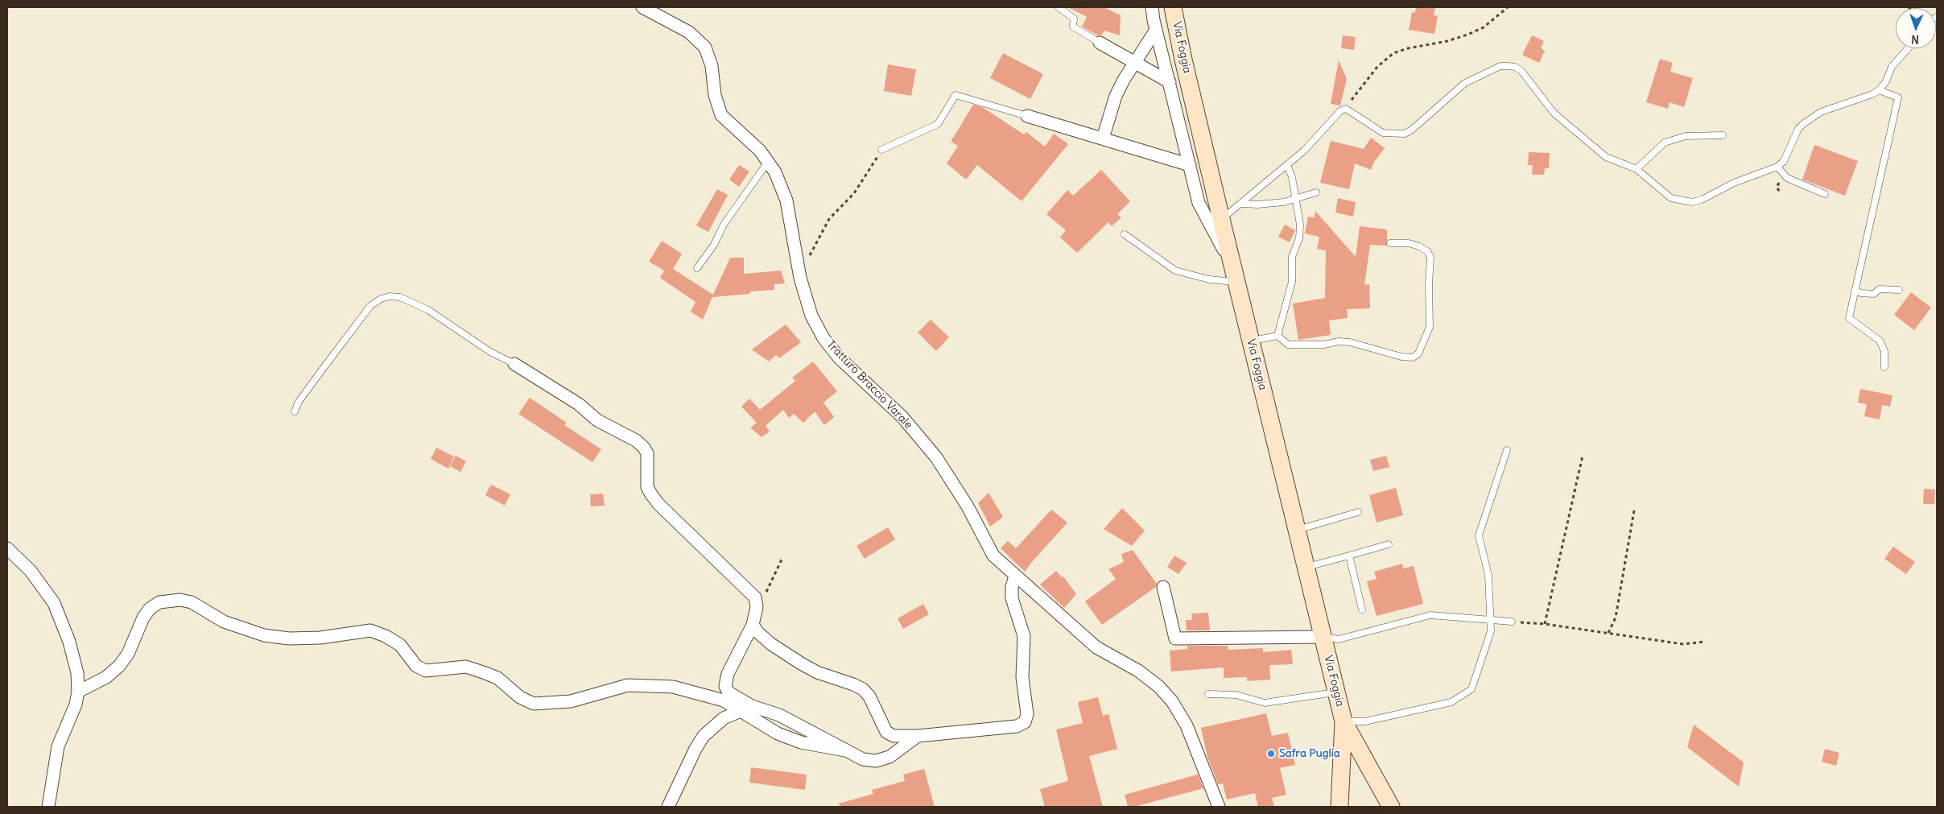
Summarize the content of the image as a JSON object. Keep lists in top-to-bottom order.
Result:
{
  "streets": {
    "main road": ["Via Foggia"],
    "street": ["Tratturo Braccio Varale"]
  },
  "places": ["Safra Puglia"],
  "north": "bottom"
}
